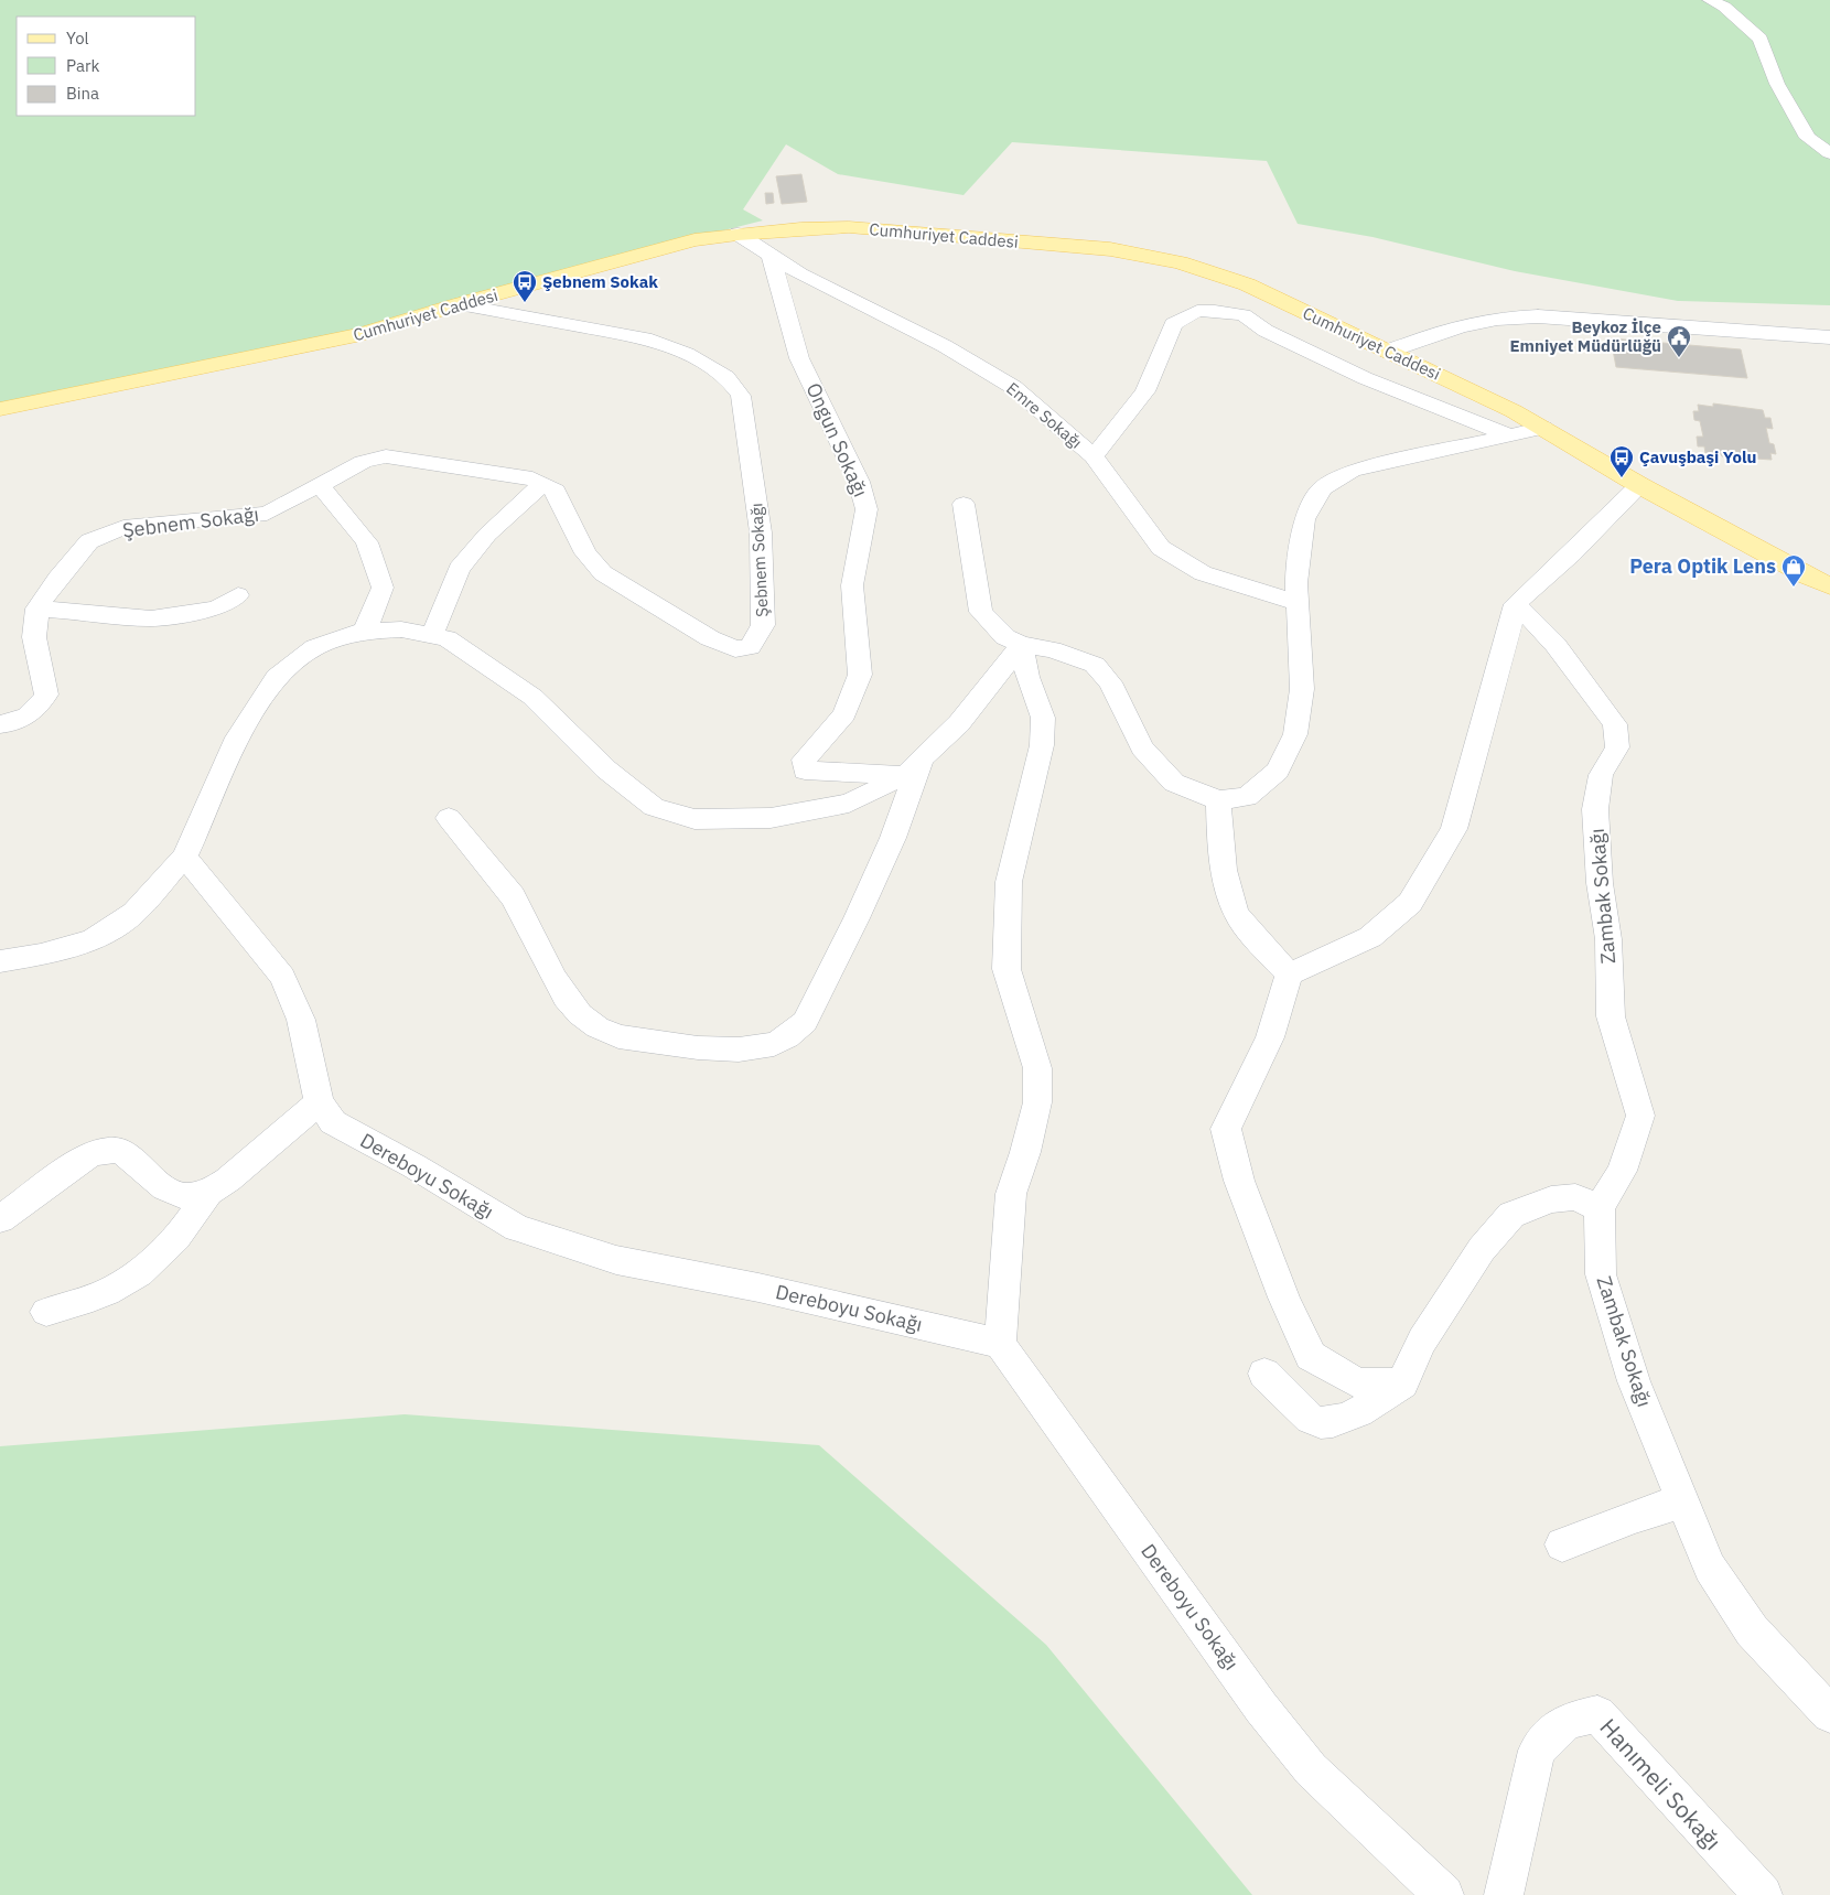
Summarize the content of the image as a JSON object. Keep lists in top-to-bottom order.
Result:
{
  "streets": {
    "main road": ["Cumhuriyet Caddesi"],
    "street": [
      "Emre Sokağı",
      "Ongun Sokağı",
      "Şebnem Sokağı",
      "Zambak Sokağı",
      "Dereboyu Sokağı",
      "Hanımeli Sokağı"
    ]
  },
  "crossings": [
    ["Cumhuriyet Caddesi", "Emre Sokağı"],
    ["Cumhuriyet Caddesi", "Şebnem Sokağı"],
    ["Emre Sokağı", "Ongun Sokağı"]
  ],
  "places": {
    "bus stop": ["Şebnem Sokak", "Çavuşbaşi Yolu"],
    "public building": ["Beykoz İlçe Emniyet Müdürlüğü"],
    "shop": ["Pera Optik Lens"]
  },
  "legend": ["Yol", "Park", "Bina"]
}
